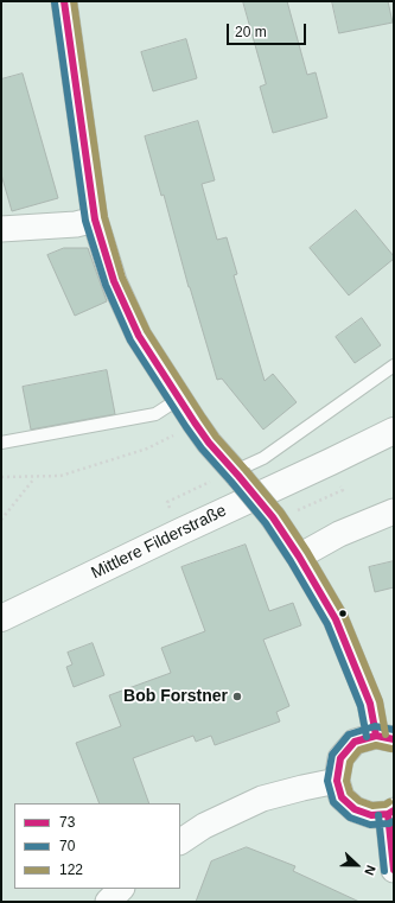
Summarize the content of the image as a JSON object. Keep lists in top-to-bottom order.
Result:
{
  "streets": {
    "main road": ["Mittlere Filderstraße"]
  },
  "places": ["Bob Forstner"],
  "lines": ["transit line 73", "transit line 122", "transit line 70"],
  "legend": ["73", "70", "122"],
  "scale_bar": "20 m",
  "north": "right"
}
